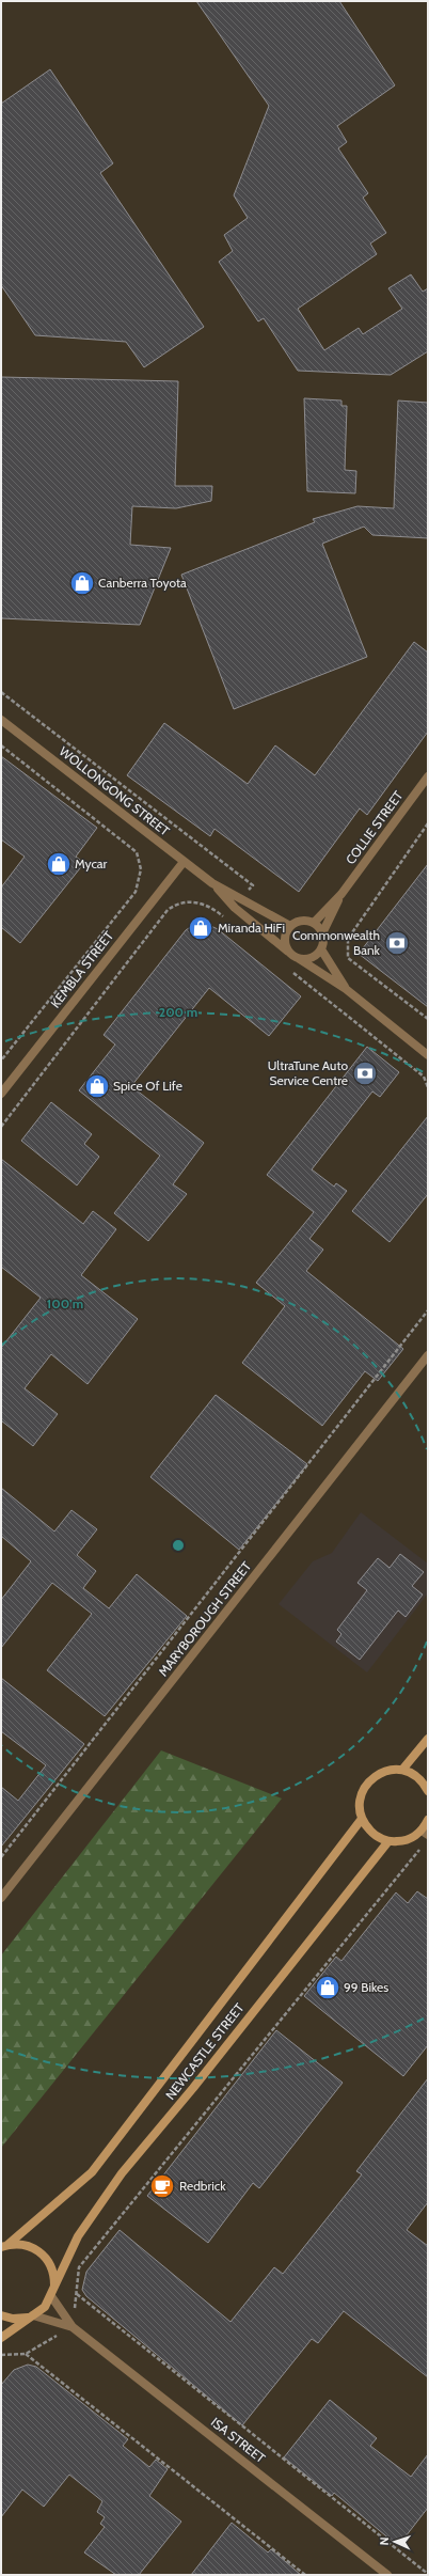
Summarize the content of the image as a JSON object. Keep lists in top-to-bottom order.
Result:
{
  "streets": {
    "main road": ["NEWCASTLE STREET"],
    "street": [
      "WOLLONGONG STREET",
      "COLLIE STREET",
      "KEMBLA STREET",
      "MARYBOROUGH STREET",
      "ISA STREET"
    ]
  },
  "crossings": [
    ["WOLLONGONG STREET", "COLLIE STREET"],
    ["WOLLONGONG STREET", "KEMBLA STREET"],
    ["NEWCASTLE STREET", "ISA STREET"]
  ],
  "places": {
    "shop": [
      "Canberra Toyota",
      "Mycar",
      "Miranda HiFi",
      "Spice Of Life",
      "99 Bikes"
    ],
    "bank": ["Commonwealth Bank", "UltraTune Auto Service Centre"],
    "cafe": ["Redbrick"]
  },
  "north": "left",
  "rings": ["200 m", "100 m"]
}
